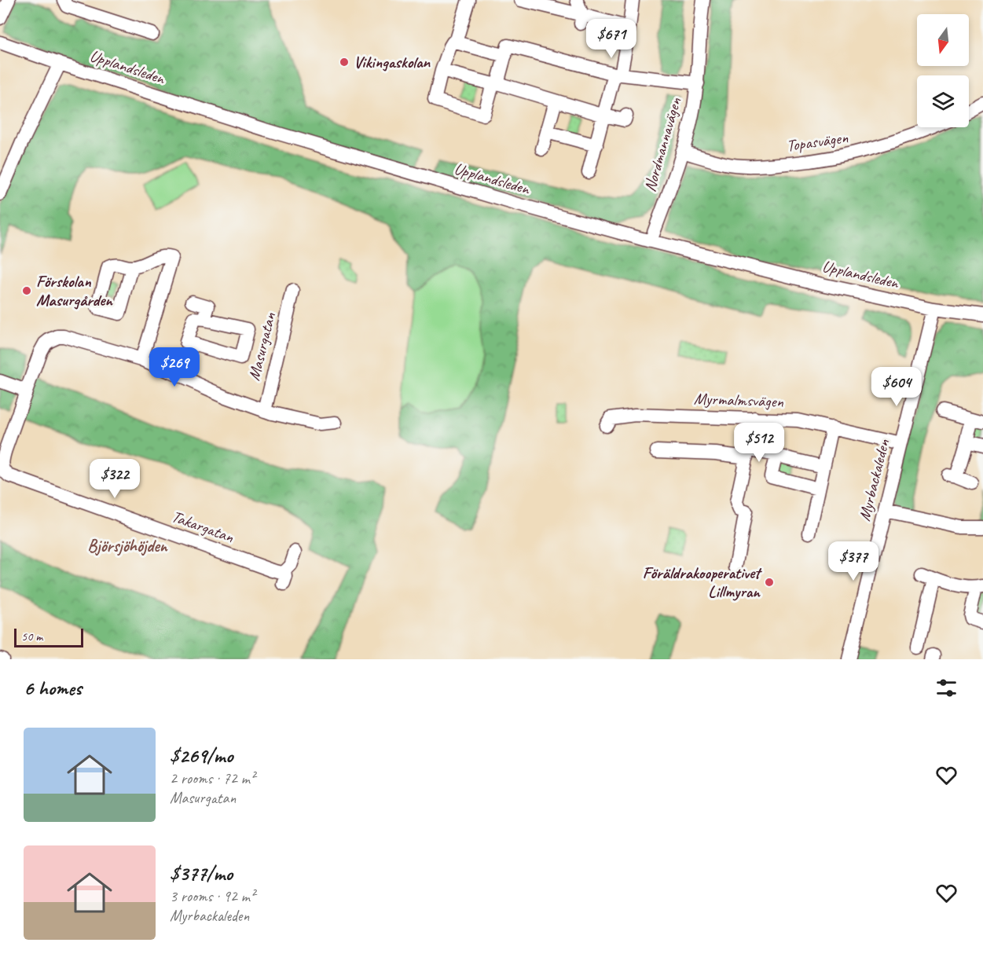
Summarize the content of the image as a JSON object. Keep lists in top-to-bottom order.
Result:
{
  "streets": {
    "street": [
      "Upplandsleden",
      "Topasvägen",
      "Nordmannavägen",
      "Masurgatan",
      "Myrmalmsvägen",
      "Myrbackaleden",
      "Takargatan"
    ]
  },
  "crossings": [
    ["Upplandsleden", "Nordmannavägen"],
    ["Upplandsleden", "Myrbackaleden"],
    ["Topasvägen", "Nordmannavägen"],
    ["Masurgatan", "Takargatan"],
    ["Myrmalmsvägen", "Myrbackaleden"]
  ],
  "districts": ["Björsjöhöjden"],
  "places": ["Vikingaskolan", "Förskolan Masurgården", "Föräldrakooperativet Lillmyran"],
  "scale_bar": "50 m",
  "north": "bottom",
  "page": {
    "price": [
      "$671",
      "$269",
      "$604",
      "$512",
      "$322",
      "$377"
    ],
    "scale": "50 m",
    "heading": "6 homes",
    "list": [
      {
        "name": "$269/mo",
        "note": "2 rooms · 72 m² · Masurgatan"
      },
      {
        "name": "$377/mo",
        "note": "3 rooms · 92 m² · Myrbackaleden"
      }
    ]
  }
}
